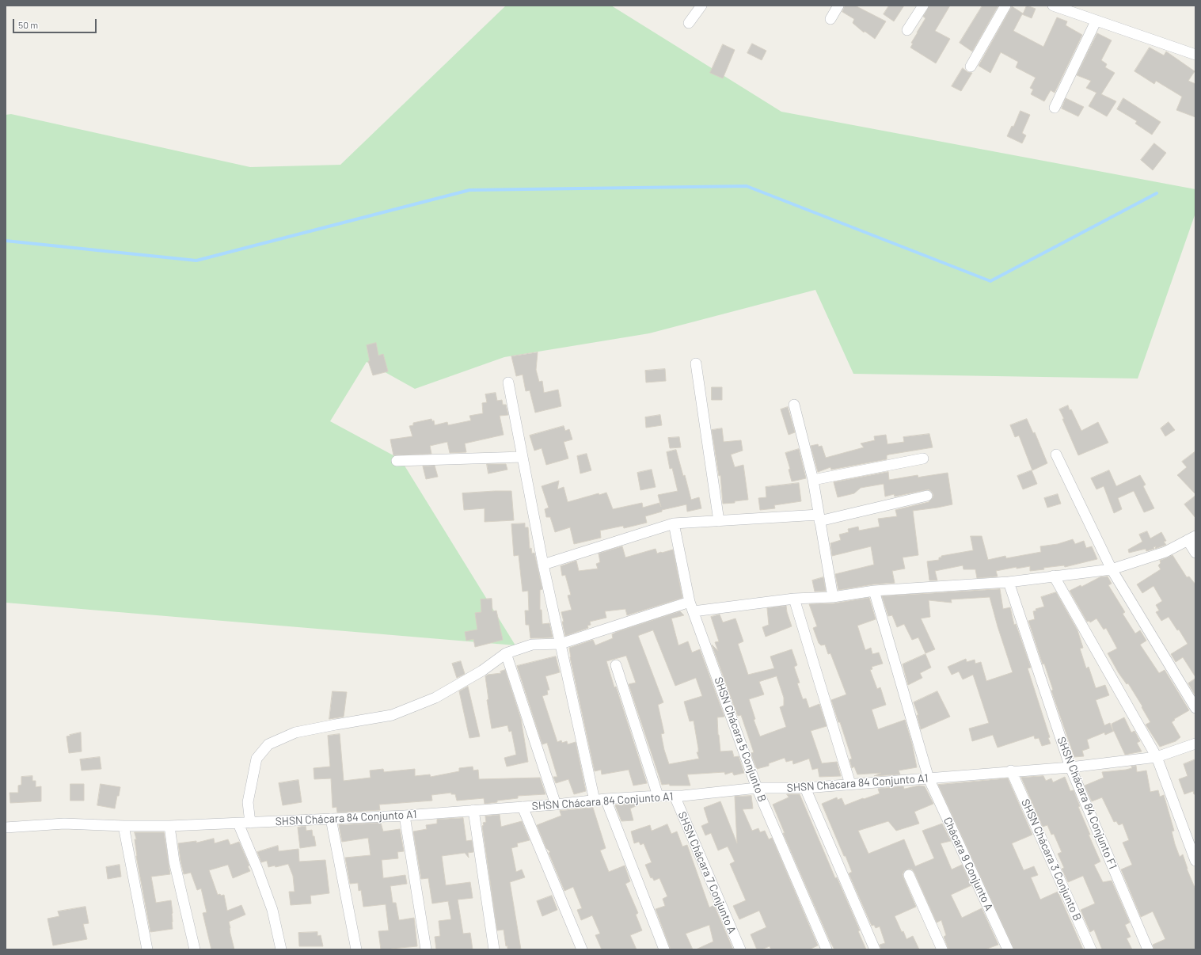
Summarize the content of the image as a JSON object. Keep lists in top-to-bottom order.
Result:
{
  "streets": {
    "street": [
      "SHSN Chácara 5 Conjunto B",
      "SHSN Chácara 84 Conjunto A1",
      "SHSN Chácara 84 Conjunto F1",
      "SHSN Chácara 3 Conjunto B",
      "Chácara 9 Conjunto A",
      "SHSN Chácara 7 Conjunto A"
    ]
  },
  "crossings": [
    ["SHSN Chácara 5 Conjunto B", "SHSN Chácara 84 Conjunto A1"],
    ["SHSN Chácara 84 Conjunto A1", "SHSN Chácara 84 Conjunto F1"],
    ["SHSN Chácara 84 Conjunto A1", "SHSN Chácara 3 Conjunto B"],
    ["SHSN Chácara 84 Conjunto A1", "Chácara 9 Conjunto A"],
    ["SHSN Chácara 84 Conjunto A1", "SHSN Chácara 7 Conjunto A"]
  ],
  "scale_bar": "50 m"
}
